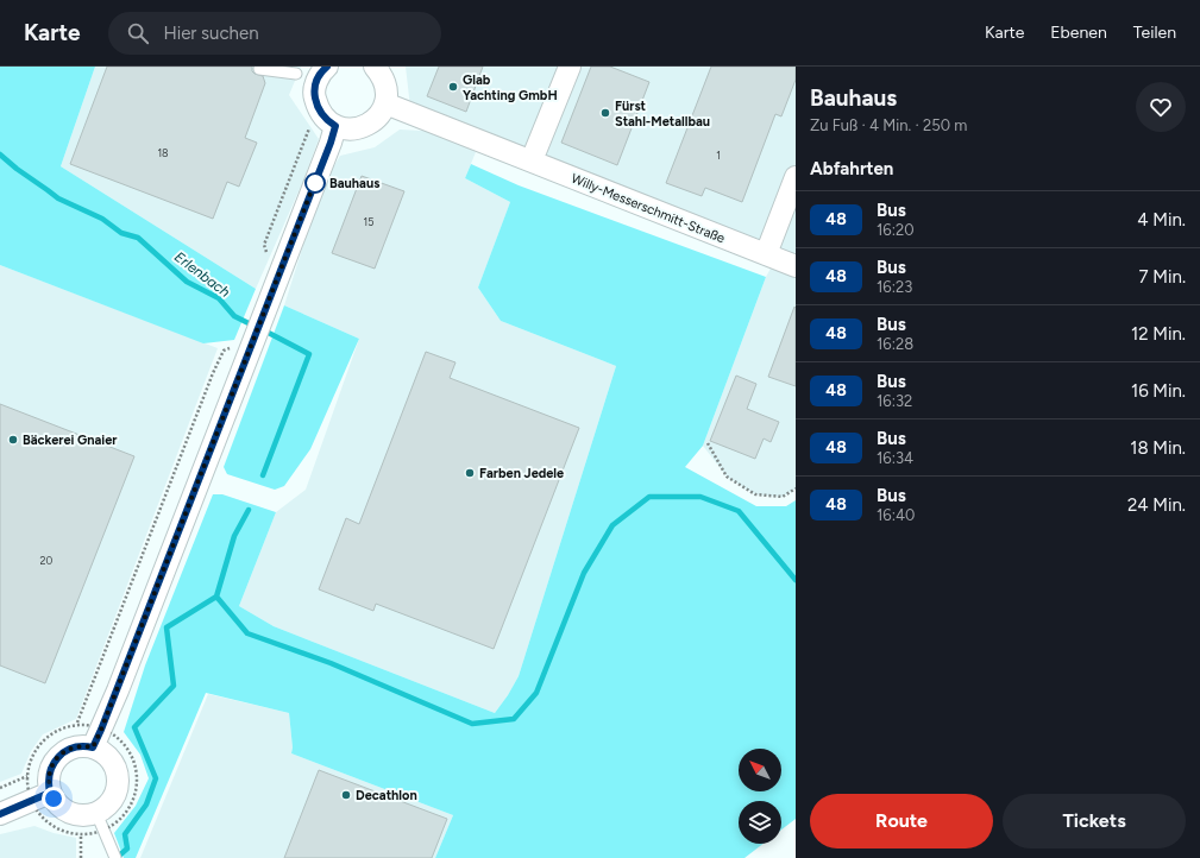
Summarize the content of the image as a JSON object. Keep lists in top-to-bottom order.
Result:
{
  "streets": {
    "street": ["Willy-Messerschmitt-Straße"]
  },
  "water": ["Erlenbach"],
  "places": [
    "Glab Yachting GmbH",
    "Fürst Stahl-Metallbau",
    "Bauhaus",
    "Bäckerei Gnaier",
    "Farben Jedele",
    "Decathlon"
  ],
  "lines": ["bus line 48"],
  "house_numbers": [
    "18",
    "1",
    "15",
    "20"
  ],
  "north": "top left",
  "page": {
    "header": "Karte",
    "search": "Hier suchen",
    "nav": ["Karte", "Ebenen", "Teilen"],
    "heading": [
      ["Bauhaus", "Zu Fuß · 4 Min. · 250 m"],
      "Abfahrten"
    ],
    "list": [
      {
        "mark": "48",
        "name": "Bus",
        "note": "16:20",
        "value": "4 Min."
      },
      {
        "mark": "48",
        "name": "Bus",
        "note": "16:23",
        "value": "7 Min."
      },
      {
        "mark": "48",
        "name": "Bus",
        "note": "16:28",
        "value": "12 Min."
      },
      {
        "mark": "48",
        "name": "Bus",
        "note": "16:32",
        "value": "16 Min."
      },
      {
        "mark": "48",
        "name": "Bus",
        "note": "16:34",
        "value": "18 Min."
      },
      {
        "mark": "48",
        "name": "Bus",
        "note": "16:40",
        "value": "24 Min."
      }
    ],
    "buttons": ["Route", "Tickets"]
  }
}
